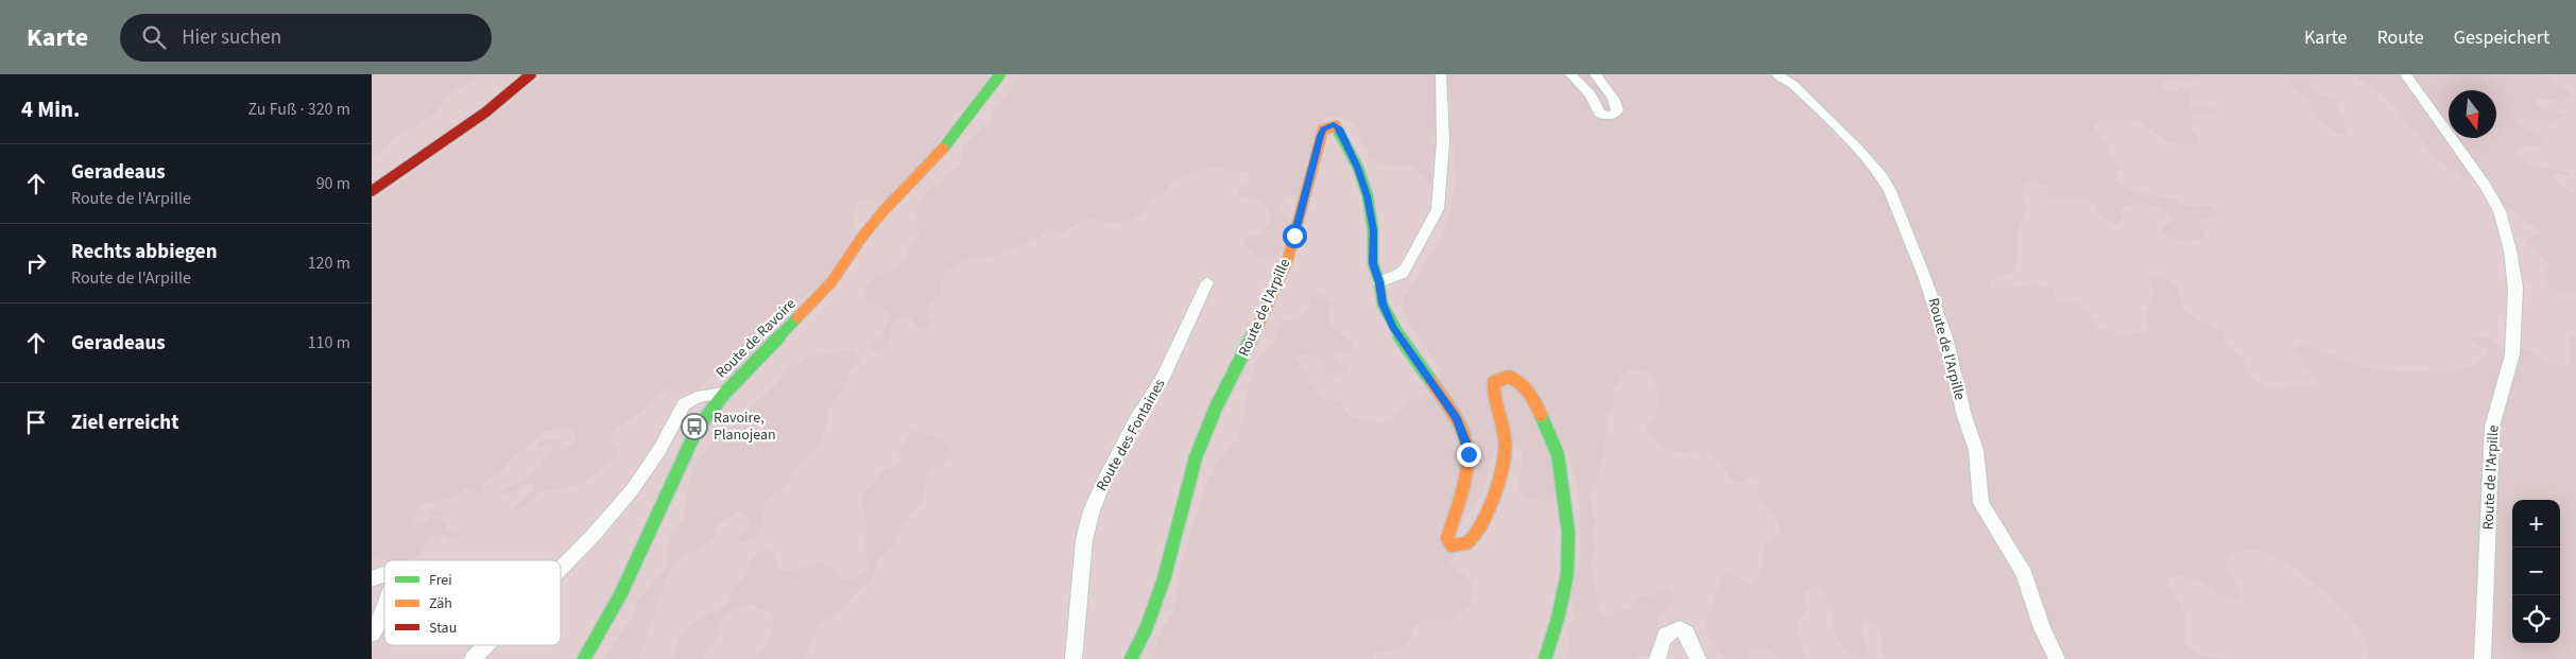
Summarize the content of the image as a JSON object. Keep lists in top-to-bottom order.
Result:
{
  "streets": {
    "street": ["Route de l'Arpille", "Route de Ravoire", "Route des Fontaines"]
  },
  "places": {
    "bus stop": ["Ravoire, Planojean"]
  },
  "legend": ["Frei", "Zäh", "Stau"],
  "north": "bottom",
  "page": {
    "header": "Karte",
    "search": "Hier suchen",
    "nav": ["Karte", "Route", "Gespeichert"],
    "heading": ["4 Min.", "Zu Fuß · 320 m"],
    "list": [
      ["Geradeaus", "Route de l'Arpille", "90 m"],
      ["Rechts abbiegen", "Route de l'Arpille", "120 m"],
      ["Geradeaus", "110 m"],
      "Ziel erreicht"
    ],
    "map_buttons": ["+", "−"]
  }
}
